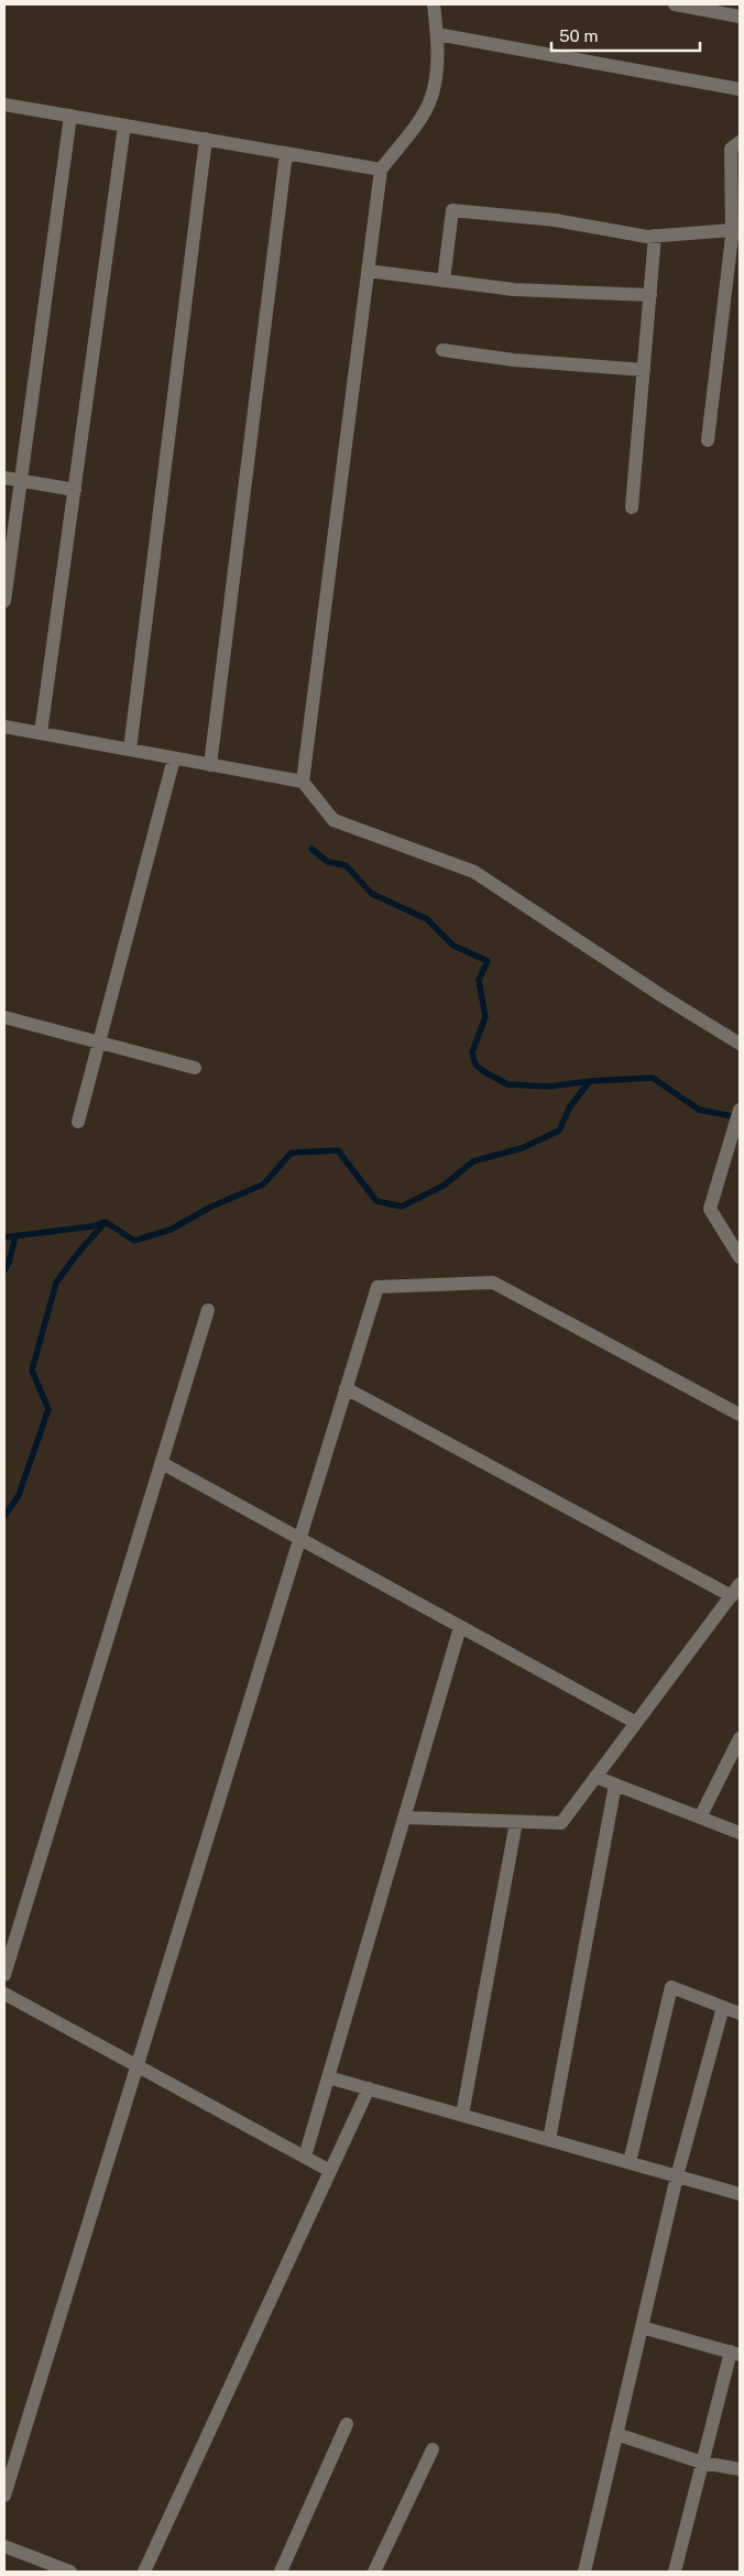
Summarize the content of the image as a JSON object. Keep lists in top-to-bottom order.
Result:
{
  "scale_bar": "50 m"
}
